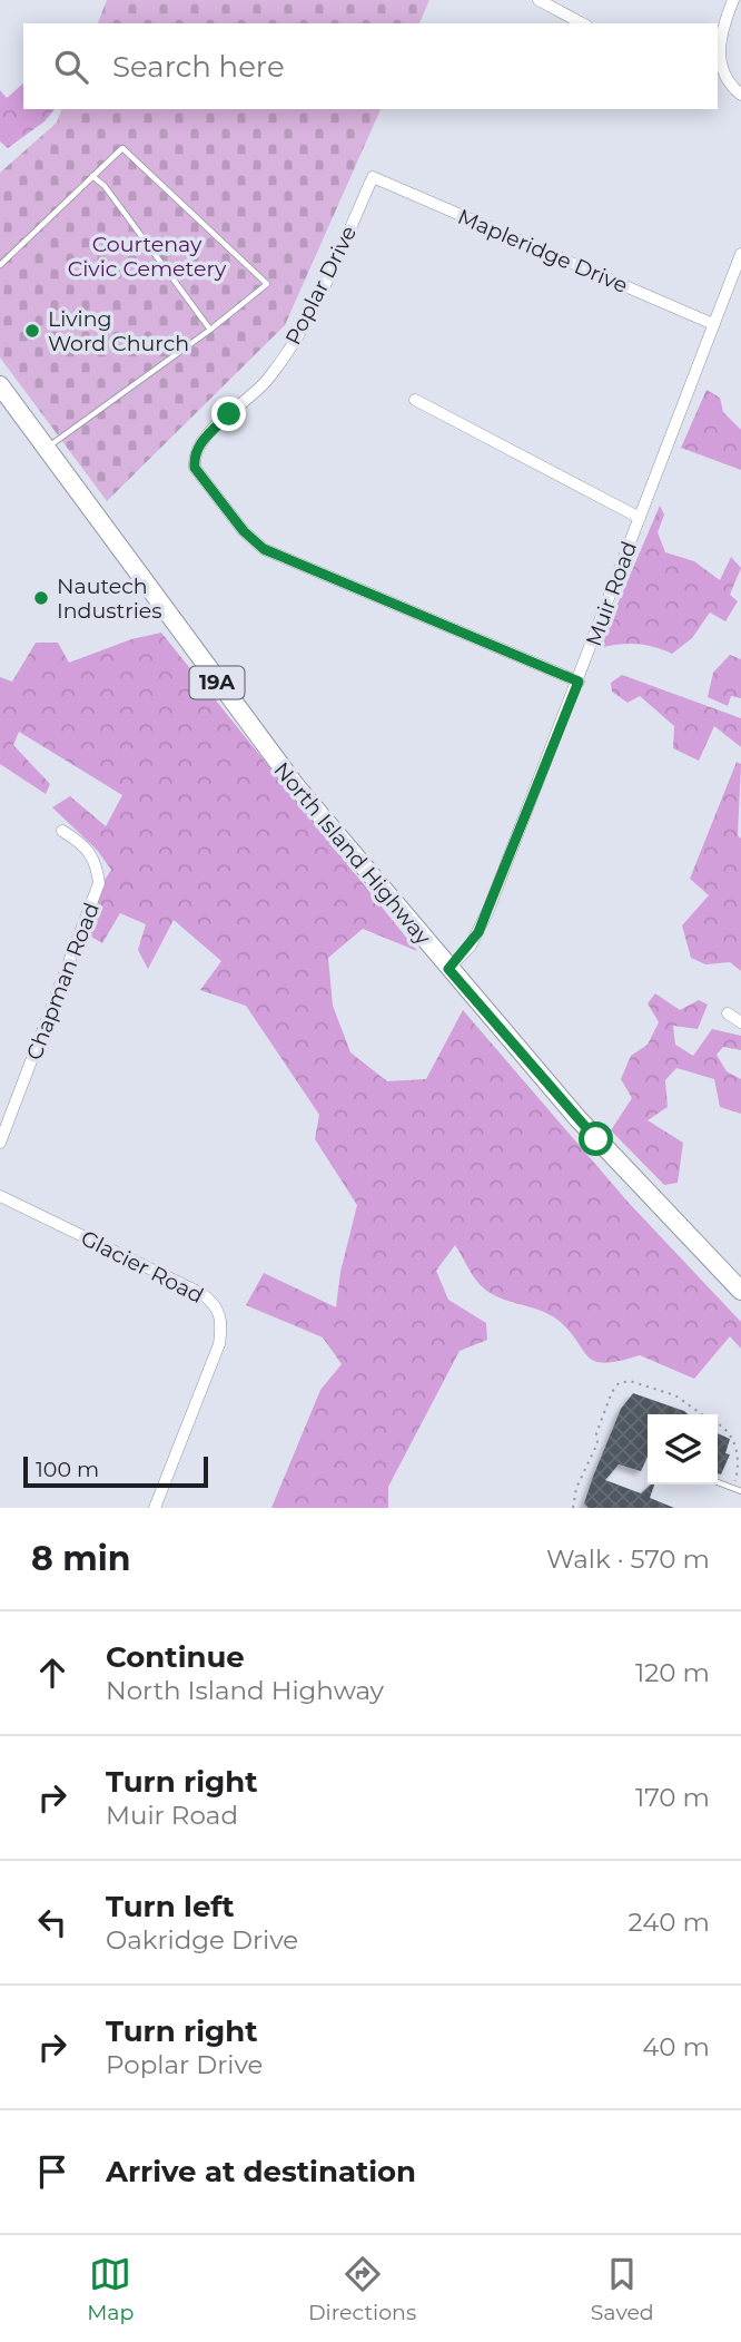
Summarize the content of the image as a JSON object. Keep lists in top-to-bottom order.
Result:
{
  "streets": {
    "main road": ["19A", "North Island Highway"],
    "street": [
      "Mapleridge Drive",
      "Poplar Drive",
      "Muir Road",
      "Chapman Road",
      "Glacier Road"
    ]
  },
  "crossings": [
    ["Mapleridge Drive", "Poplar Drive"],
    ["Mapleridge Drive", "Muir Road"],
    ["Poplar Drive", "Muir Road"],
    ["Muir Road", "North Island Highway"]
  ],
  "parks": ["Courtenay Civic Cemetery"],
  "places": ["Living Word Church", "Nautech Industries"],
  "scale_bar": "100 m",
  "page": {
    "search": "Search here",
    "scale": "100 m",
    "heading": ["8 min", "Walk · 570 m"],
    "list": [
      ["Continue", "North Island Highway", "120 m"],
      ["Turn right", "Muir Road", "170 m"],
      ["Turn left", "Oakridge Drive", "240 m"],
      ["Turn right", "Poplar Drive", "40 m"],
      "Arrive at destination"
    ],
    "nav": ["Map", "Directions", "Saved"]
  }
}
